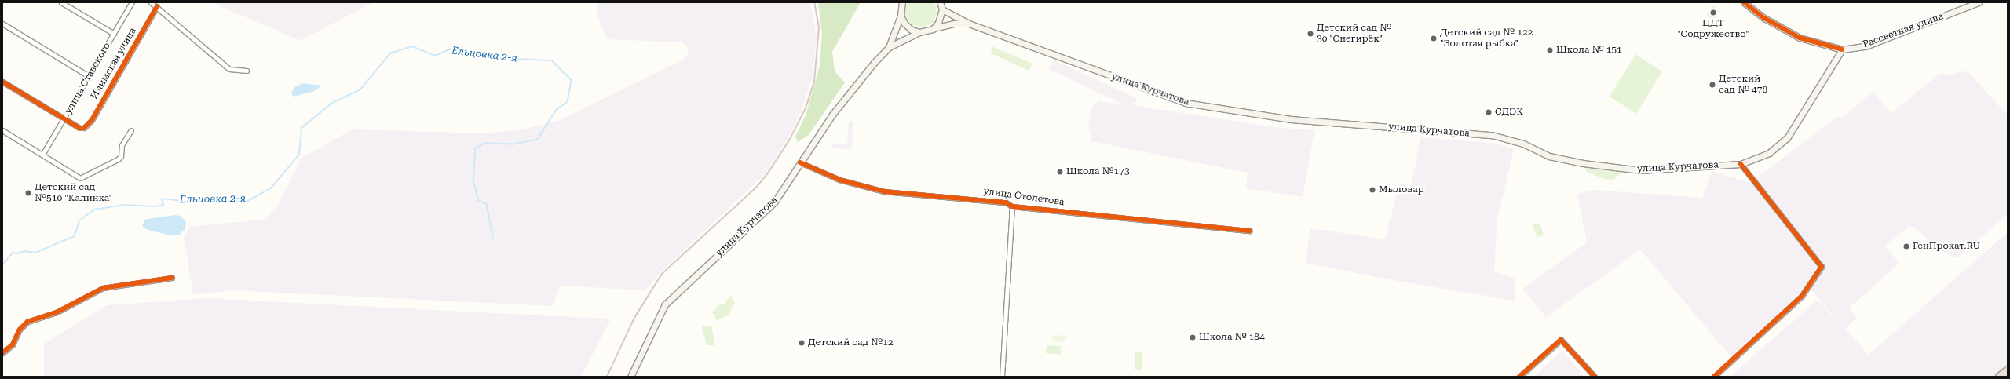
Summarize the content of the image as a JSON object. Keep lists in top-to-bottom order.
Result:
{
  "streets": {
    "main road": ["Рассветная улица", "улица Курчатова"],
    "street": ["Илимская улица", "улица Ставского", "улица Столетова"]
  },
  "crossings": [
    ["Рассветная улица", "улица Курчатова"],
    ["Илимская улица", "улица Ставского"],
    ["улица Курчатова", "улица Столетова"]
  ],
  "water": ["Ельцовка 2-я"],
  "places": [
    "ЦДТ \"Содружество\"",
    "Детский сад № 30 \"Снегирёк\"",
    "Детский сад № 122 \"Золотая рыбка\"",
    "Школа № 151",
    "Детский сад № 478",
    "СДЭК",
    "Школа №173",
    "Мыловар",
    "Детский сад №510 \"Калинка\"",
    "ГенПрокат.RU",
    "Школа № 184",
    "Детский сад №12"
  ]
}
